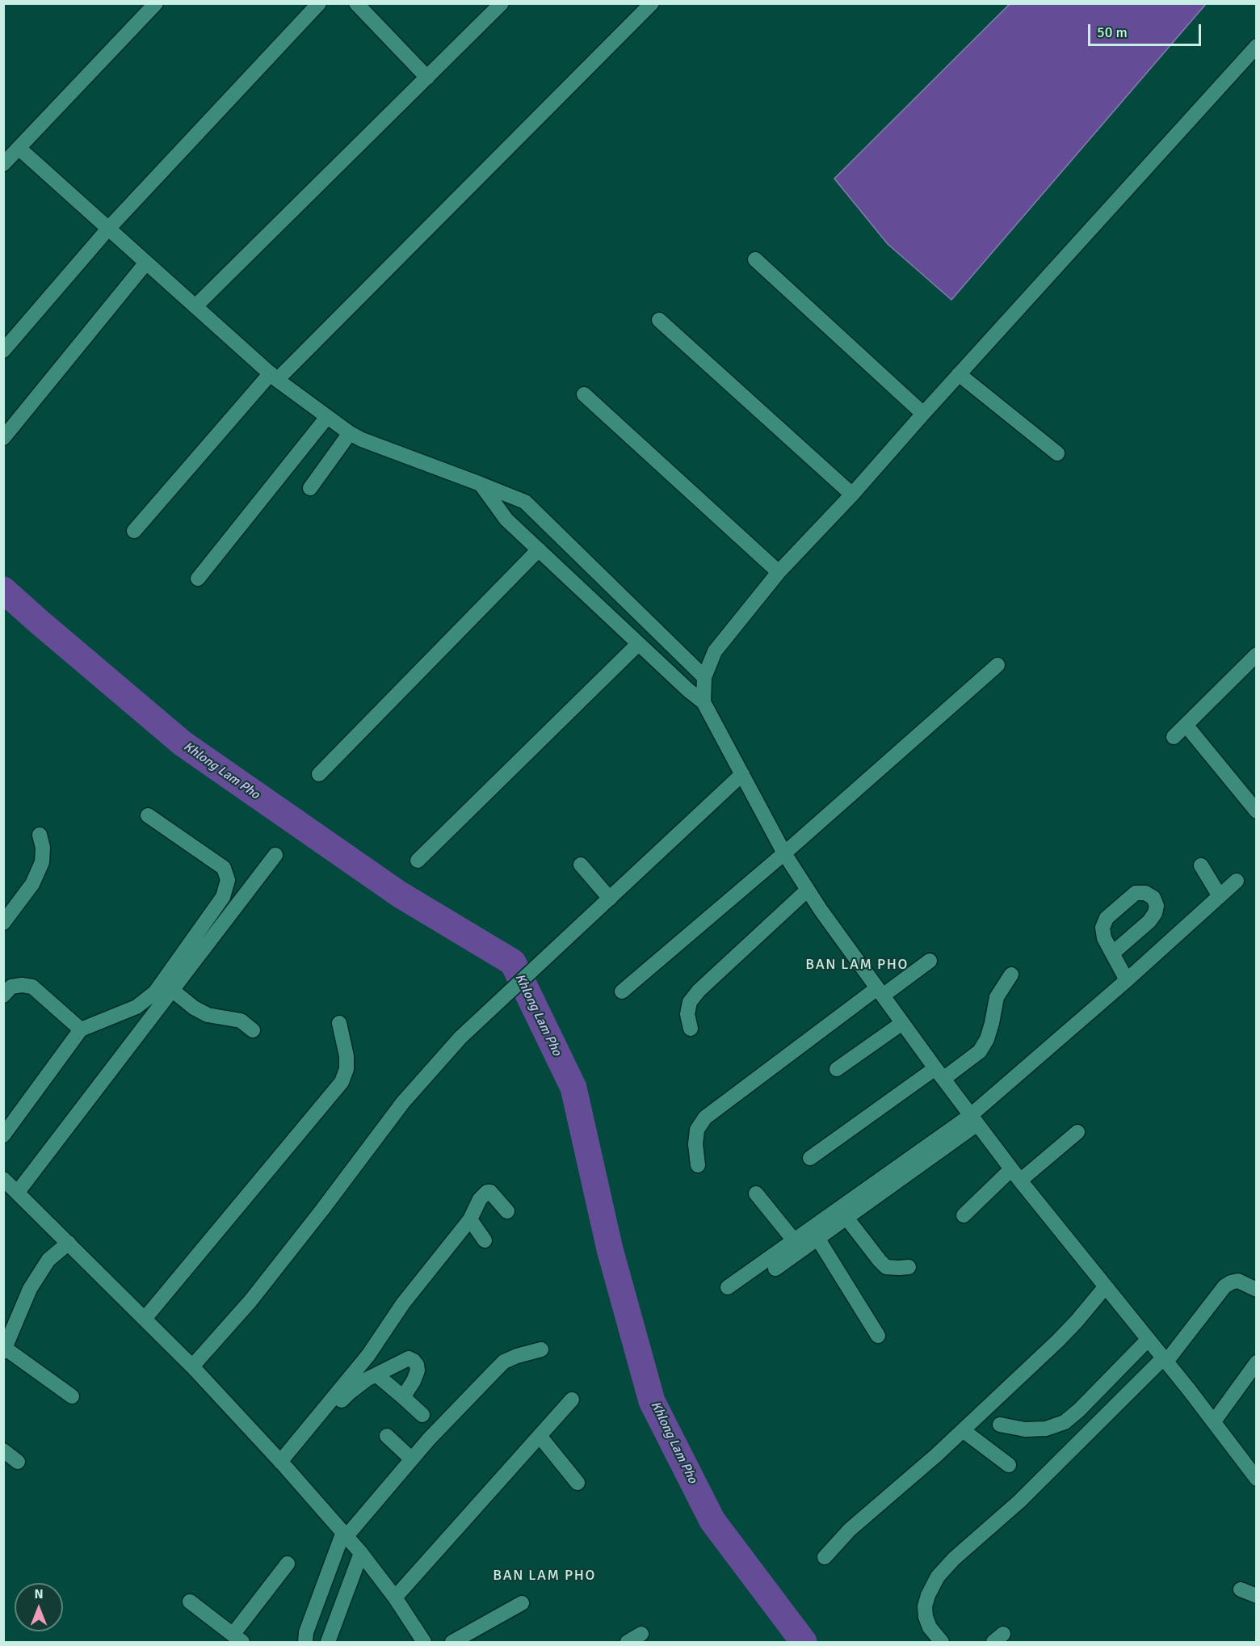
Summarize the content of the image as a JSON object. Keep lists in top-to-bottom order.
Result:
{
  "districts": ["BAN LAM PHO", "BAN LAM PHO"],
  "water": ["Khlong Lam Pho"],
  "scale_bar": "50 m",
  "north": "top"
}
